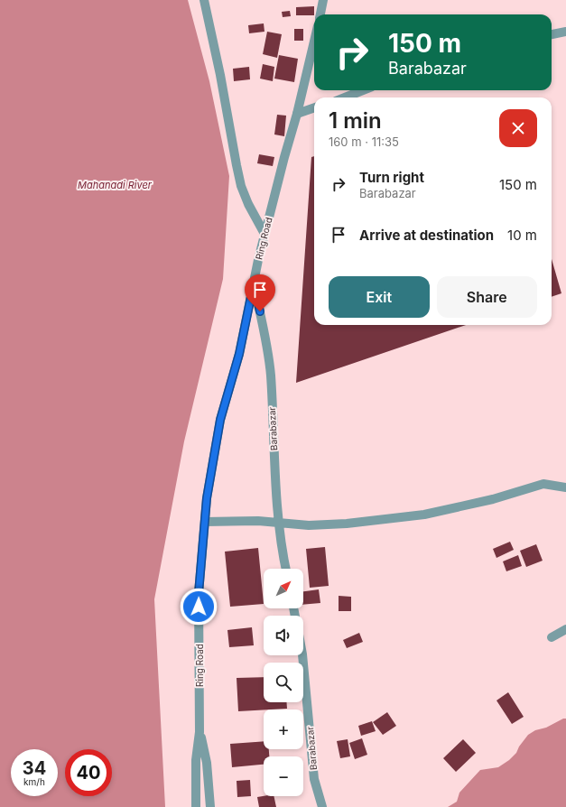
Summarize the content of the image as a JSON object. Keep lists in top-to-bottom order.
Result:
{
  "streets": {
    "street": ["Ring Road", "Barabazar"]
  },
  "crossings": [
    ["Ring Road", "Barabazar"]
  ],
  "water": ["Mahanadi River"],
  "north": "top right",
  "page": {
    "turn": ["150 m", "Barabazar"],
    "heading": ["1 min", "160 m · 11:35"],
    "list": [
      {
        "name": "Turn right",
        "note": "Barabazar",
        "value": "150 m"
      },
      {
        "name": "Arrive at destination",
        "value": "10 m"
      }
    ],
    "buttons": ["Exit", "Share"],
    "map_buttons": ["+", "−"],
    "speed": "34 km/h",
    "limit": "40"
  }
}
